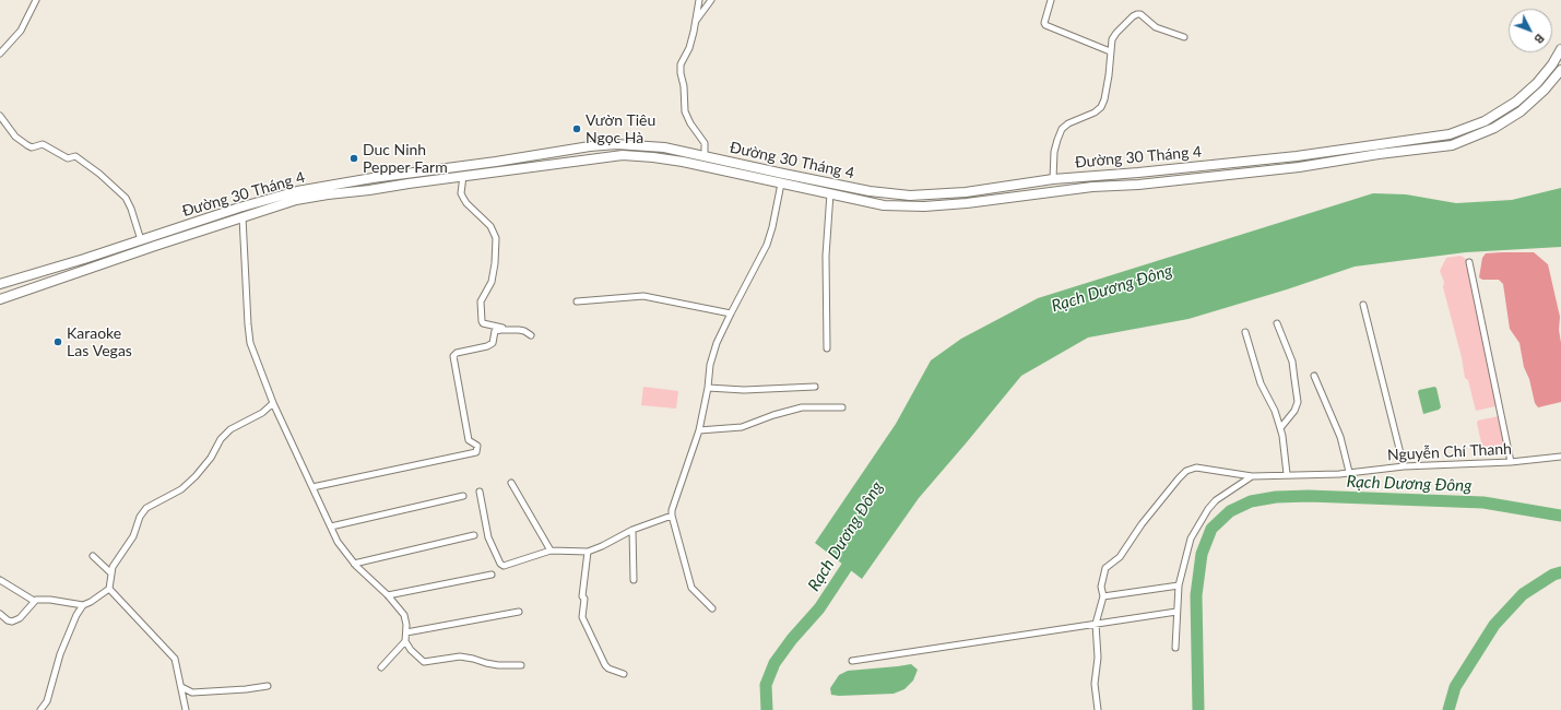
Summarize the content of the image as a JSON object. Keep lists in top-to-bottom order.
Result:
{
  "streets": {
    "main road": ["Đường 30 Tháng 4"],
    "street": ["Nguyễn Chí Thanh"]
  },
  "water": ["Rạch Dương Đông"],
  "places": ["Vườn Tiêu Ngọc Hà", "Duc Ninh Pepper Farm", "Karaoke Las Vegas"],
  "north": "bottom right"
}
